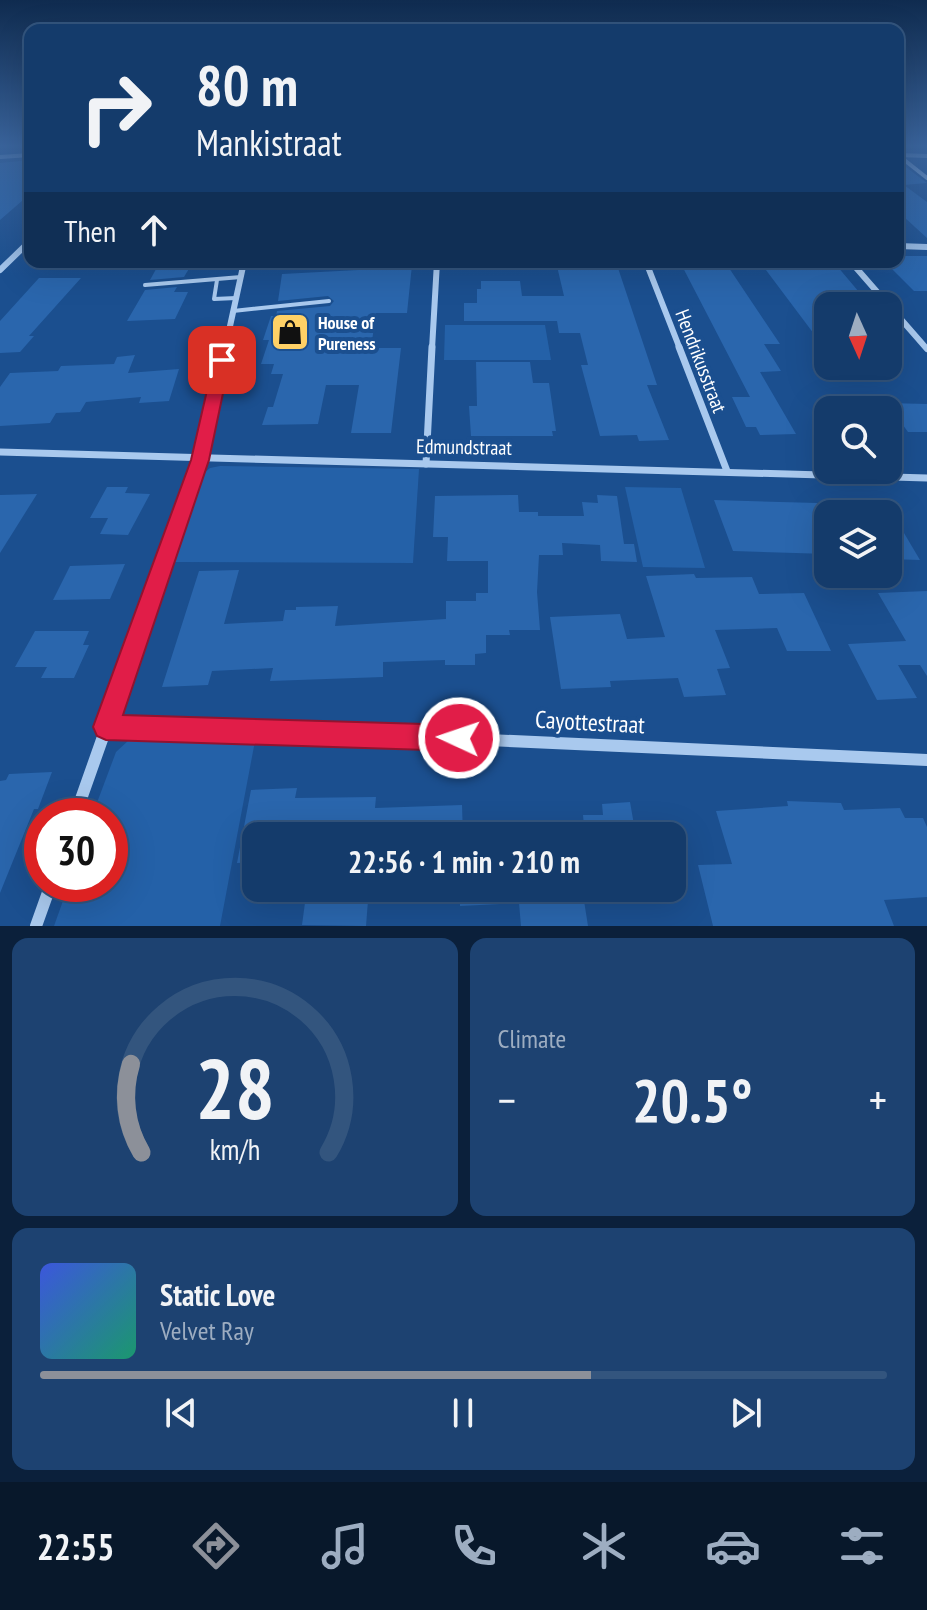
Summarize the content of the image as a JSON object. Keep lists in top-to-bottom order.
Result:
{
  "streets": {
    "street": ["Hendrikusstraat", "Edmundstraat", "Cayottestraat"]
  },
  "crossings": [
    ["Hendrikusstraat", "Edmundstraat"]
  ],
  "places": {
    "shop": ["House of Pureness"]
  },
  "north": "bottom",
  "page": {
    "turn": ["80 m", "Mankistraat"],
    "then": "Then",
    "limit": "30",
    "trip": "22:56 · 1 min · 210 m",
    "tile": "Climate",
    "heat": ["−", "20.5°", "+"],
    "song": ["Static Love", "Velvet Ray"],
    "tabs": "22:55",
    "gauge": ["28", "km/h"]
  }
}
